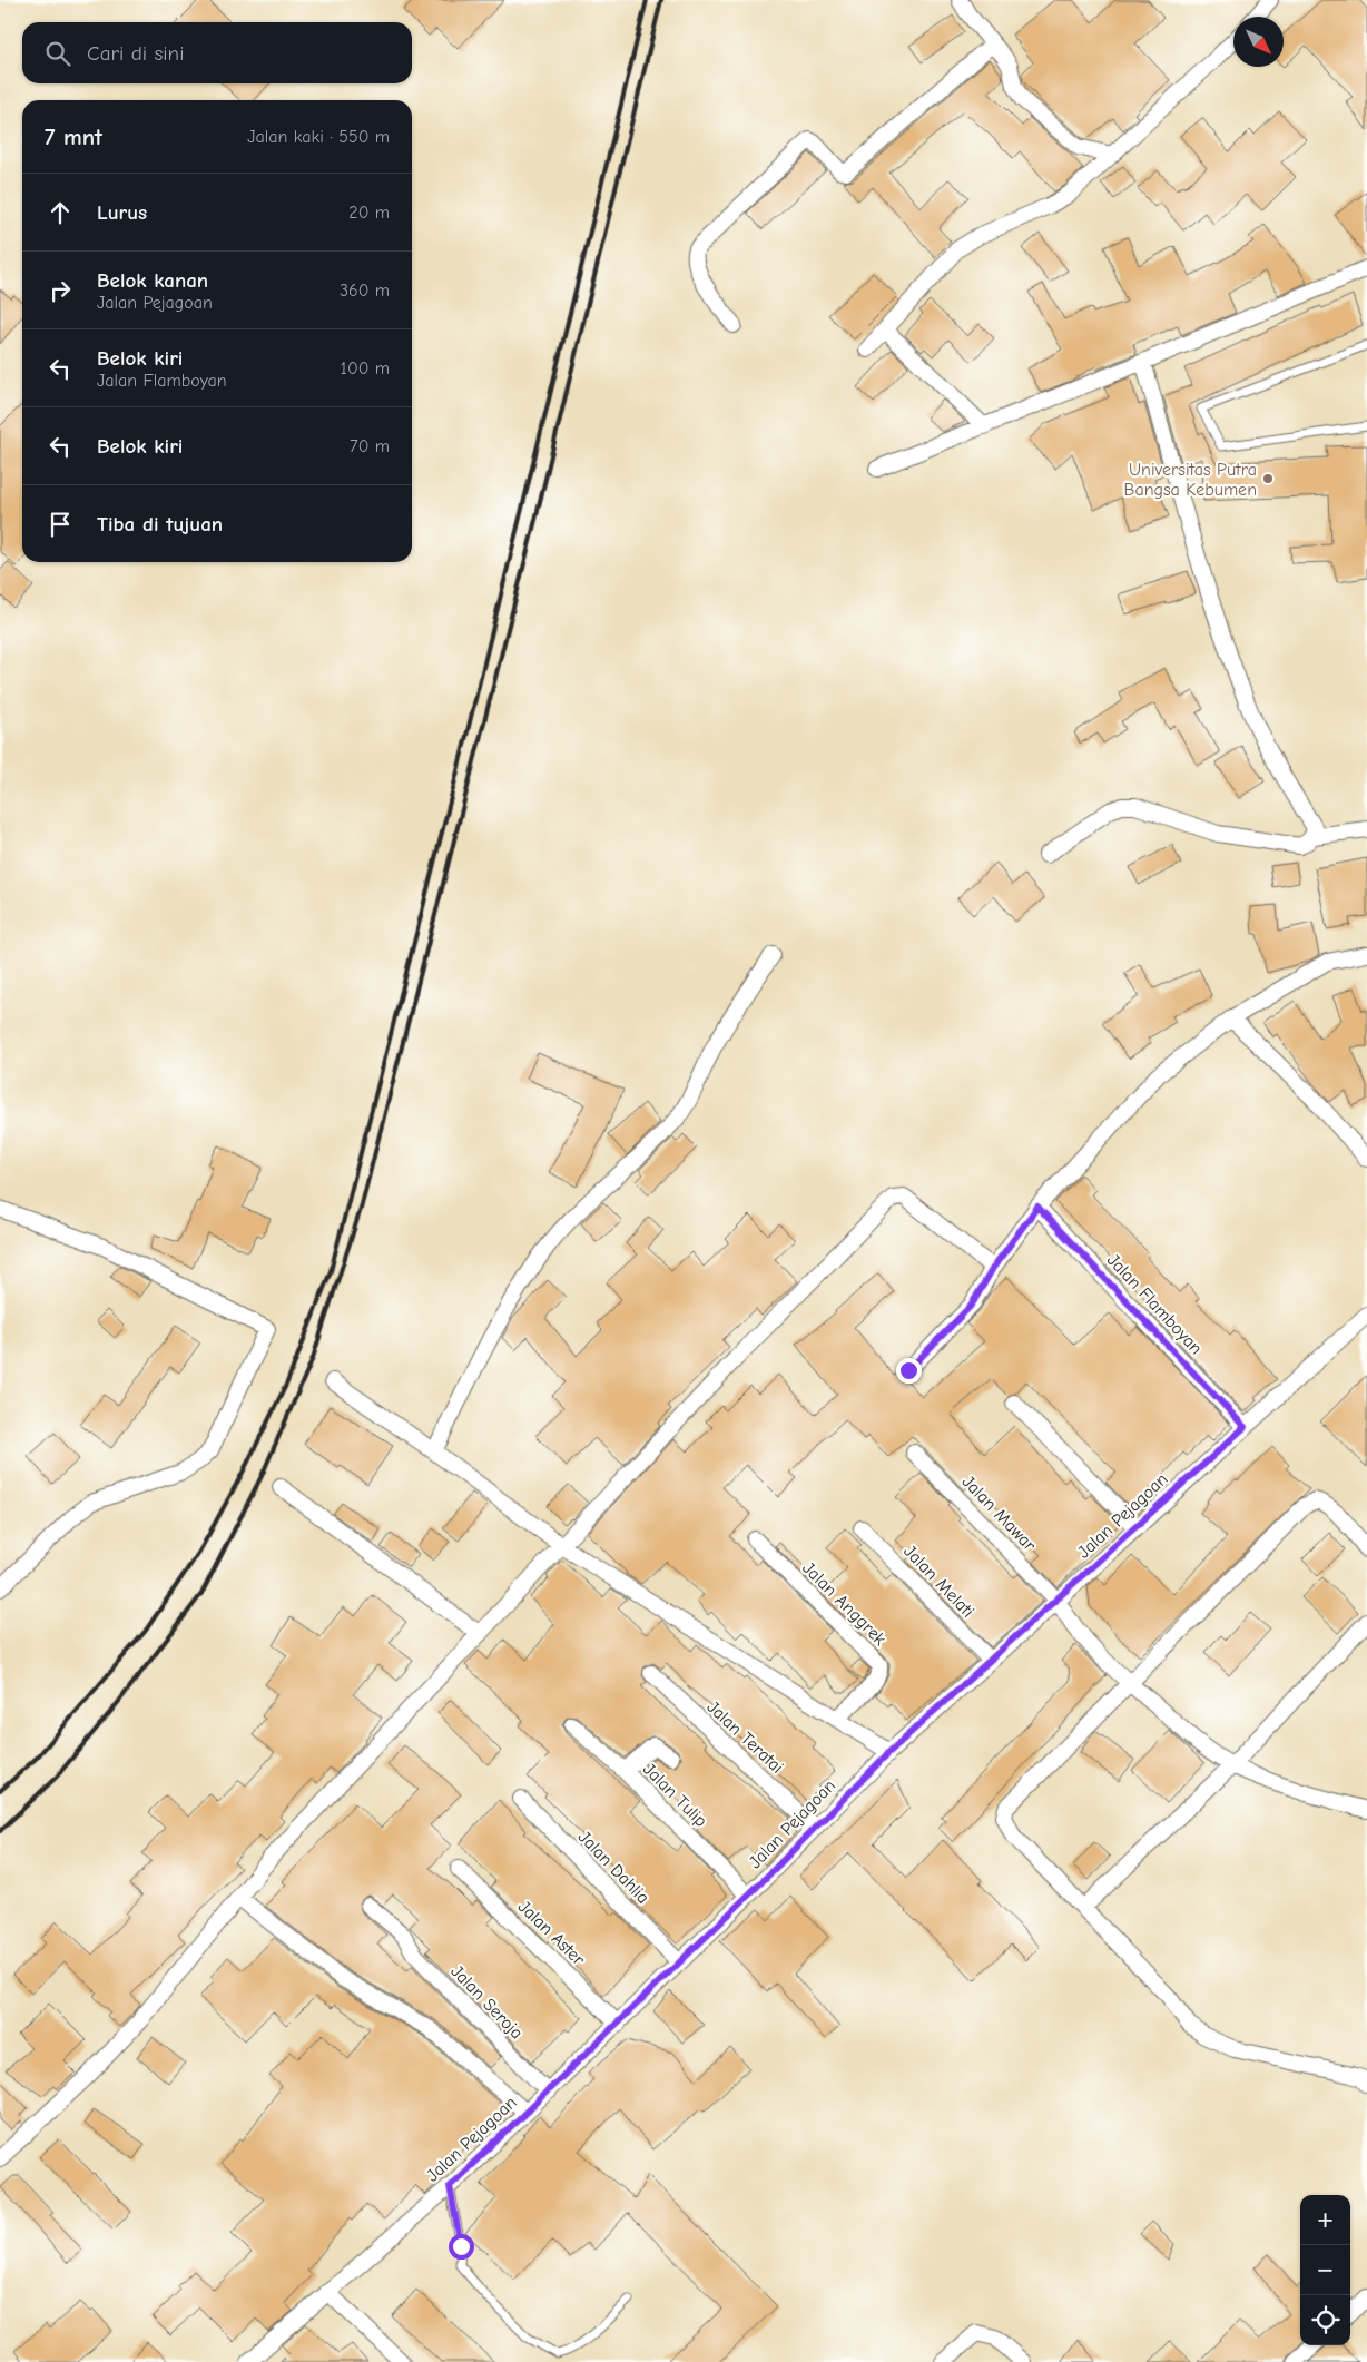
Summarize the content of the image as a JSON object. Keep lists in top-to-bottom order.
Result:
{
  "streets": {
    "street": [
      "Jalan Flamboyan",
      "Jalan Mawar",
      "Jalan Pejagoan",
      "Jalan Melati",
      "Jalan Anggrek",
      "Jalan Teratai",
      "Jalan Tulip",
      "Jalan Dahlia",
      "Jalan Aster",
      "Jalan Seroja"
    ]
  },
  "crossings": [
    ["Jalan Flamboyan", "Jalan Pejagoan"],
    ["Jalan Mawar", "Jalan Pejagoan"],
    ["Jalan Pejagoan", "Jalan Melati"],
    ["Jalan Pejagoan", "Jalan Teratai"],
    ["Jalan Pejagoan", "Jalan Tulip"],
    ["Jalan Pejagoan", "Jalan Dahlia"],
    ["Jalan Pejagoan", "Jalan Aster"],
    ["Jalan Pejagoan", "Jalan Seroja"]
  ],
  "places": ["Universitas Putra Bangsa Kebumen"],
  "north": "bottom right",
  "page": {
    "search": "Cari di sini",
    "heading": ["7 mnt", "Jalan kaki · 550 m"],
    "list": [
      ["Lurus", "20 m"],
      ["Belok kanan", "Jalan Pejagoan", "360 m"],
      ["Belok kiri", "Jalan Flamboyan", "100 m"],
      ["Belok kiri", "70 m"],
      "Tiba di tujuan"
    ],
    "map_buttons": ["+", "−"]
  }
}
